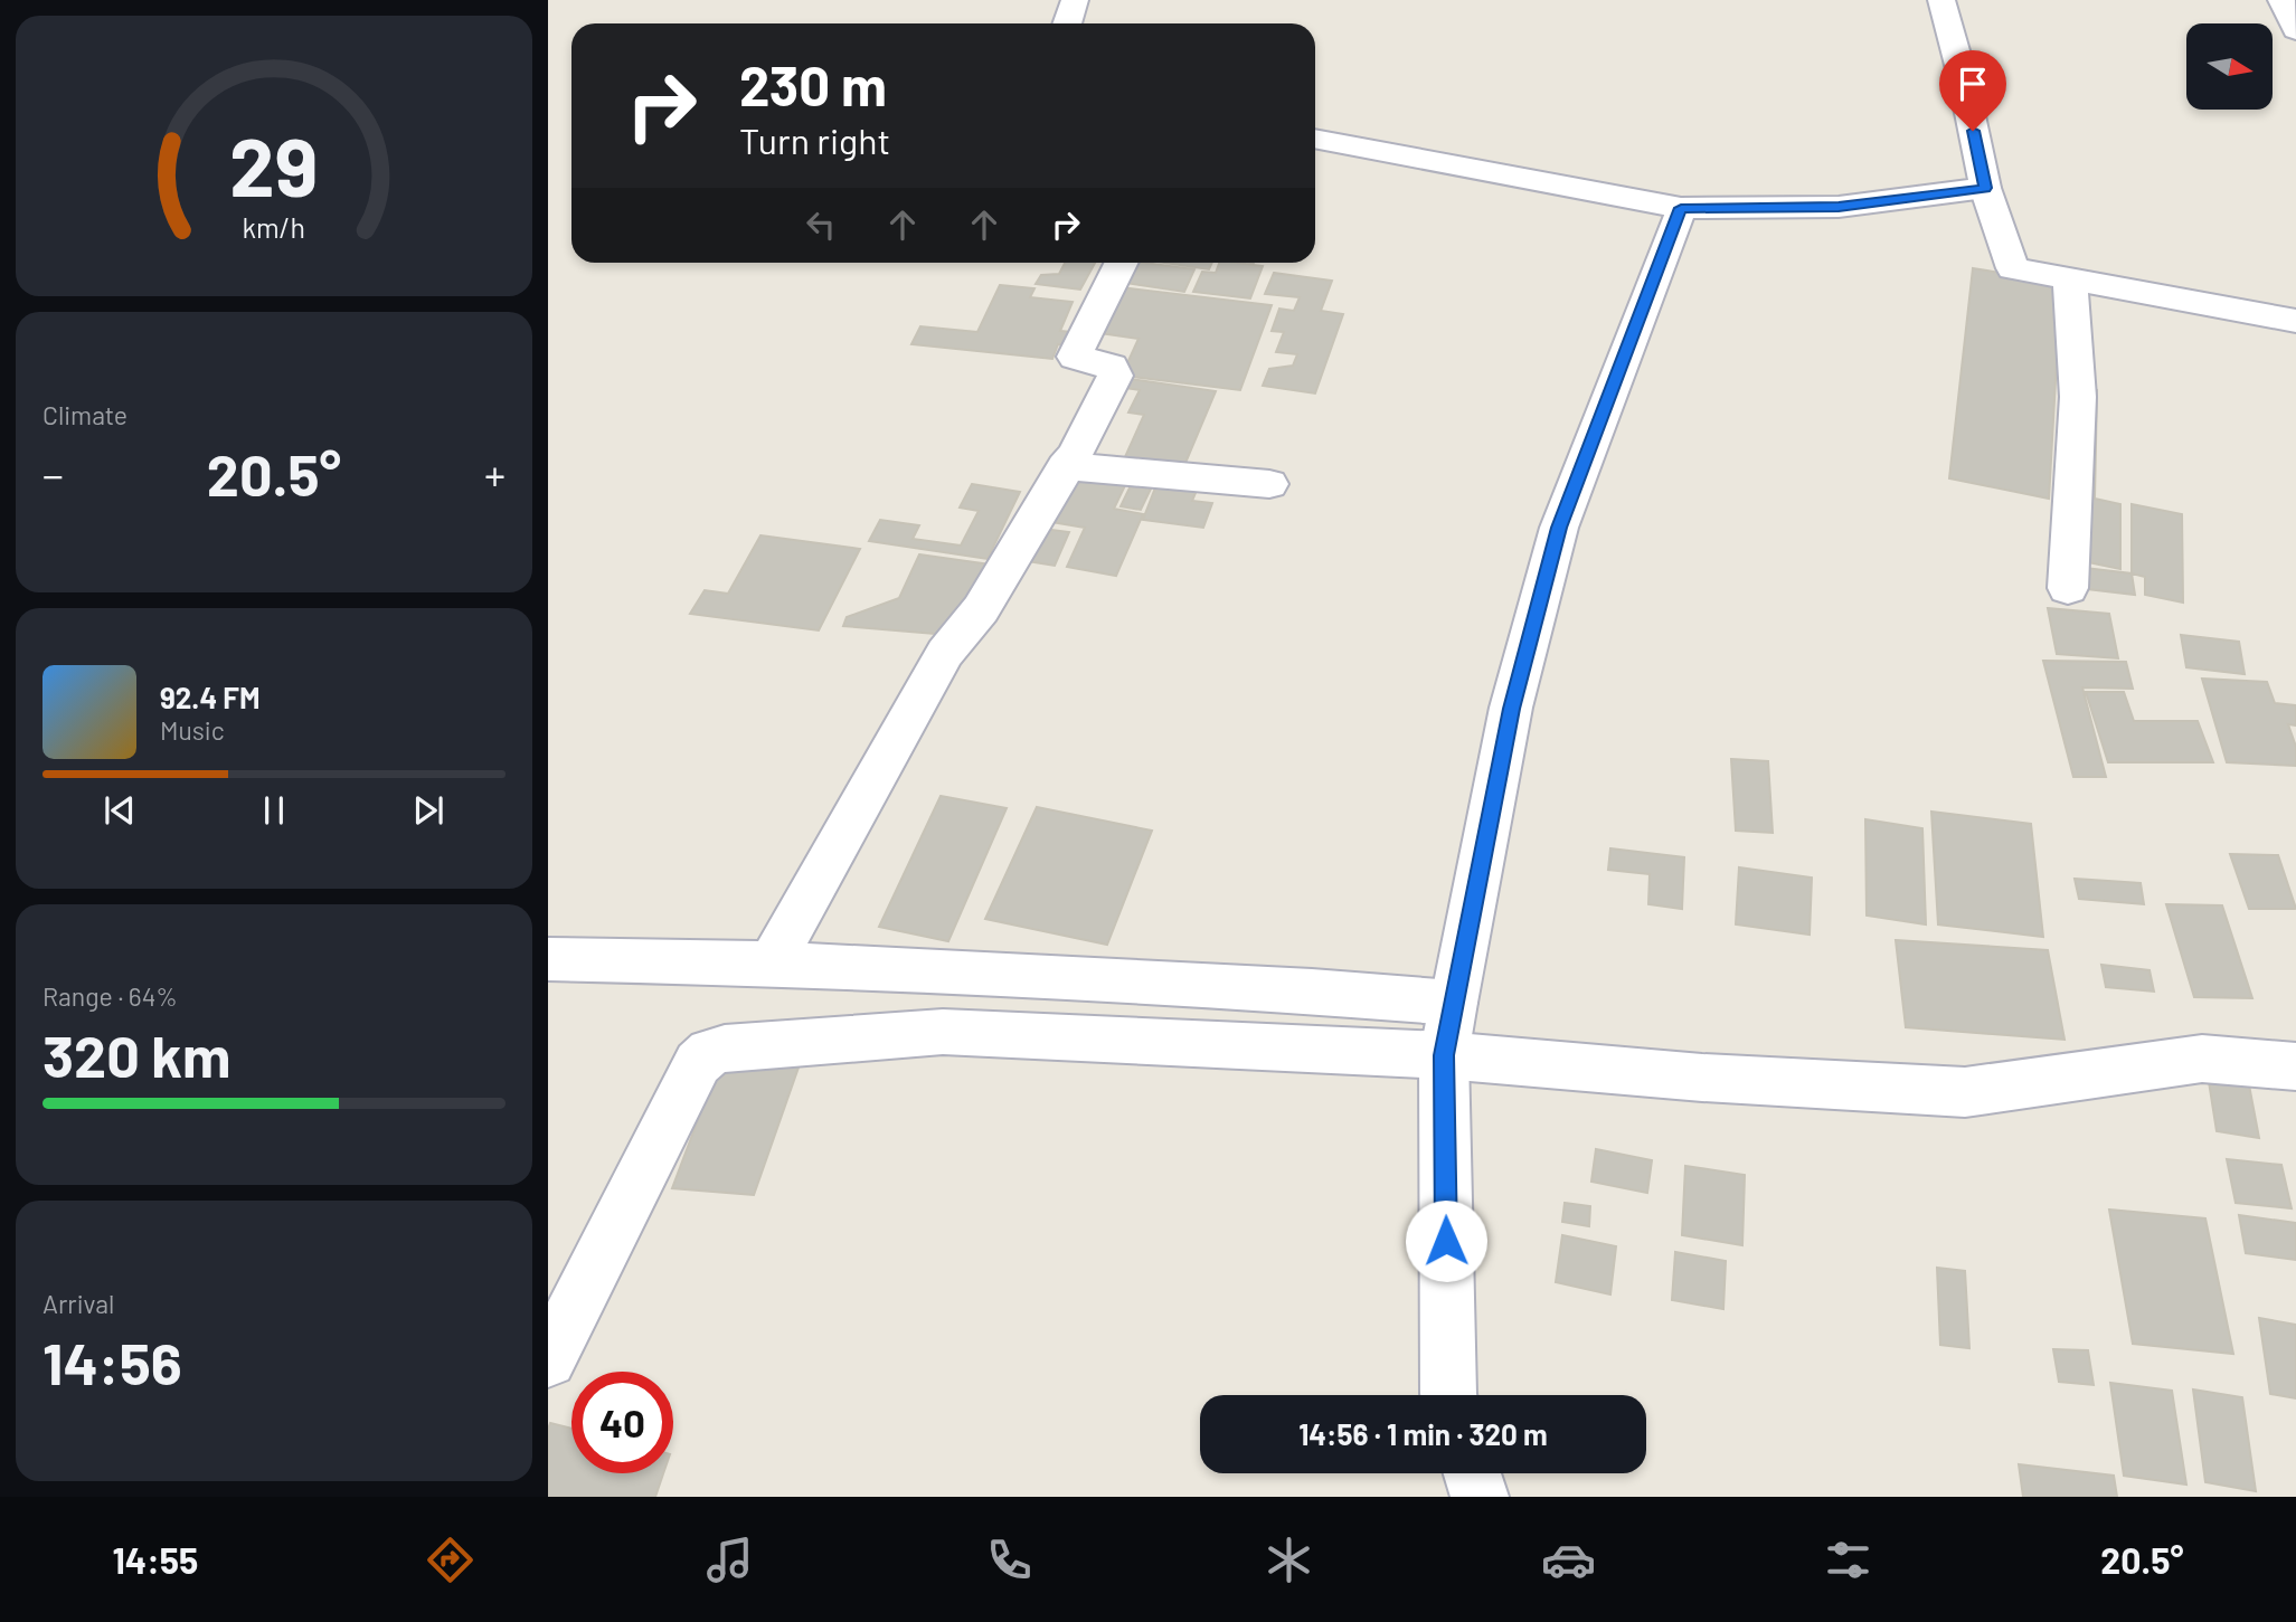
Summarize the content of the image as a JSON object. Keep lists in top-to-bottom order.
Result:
{
  "north": "right",
  "page": {
    "turn": ["230 m", "Turn right"],
    "tile": [
      "Climate",
      ["Range · 64%", "320 km"],
      ["Arrival", "14:56"]
    ],
    "heat": ["−", "20.5°", "+"],
    "song": ["92.4 FM", "Music"],
    "limit": "40",
    "trip": "14:56 · 1 min · 320 m",
    "tabs": ["14:55", "20.5°"],
    "gauge": ["29", "km/h"]
  }
}
